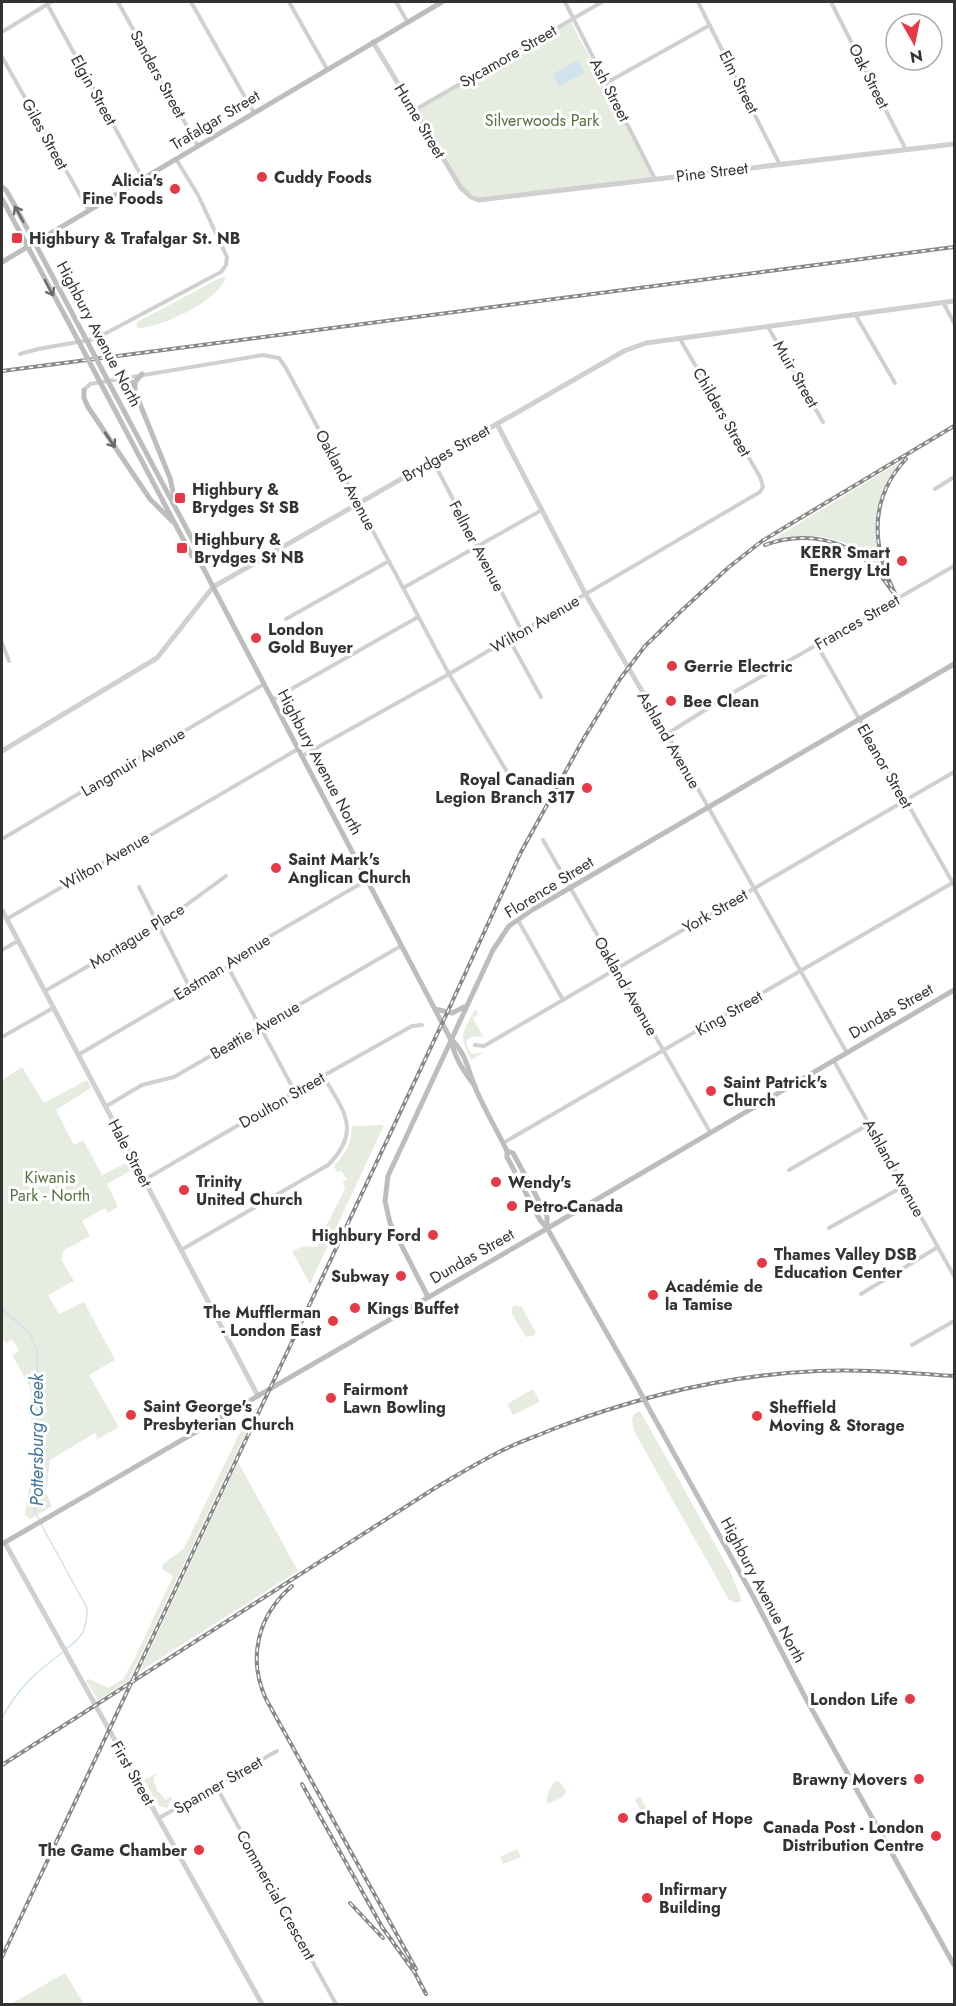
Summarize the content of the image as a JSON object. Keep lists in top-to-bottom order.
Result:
{
  "streets": {
    "main road": [
      "Trafalgar Street",
      "Highbury Avenue North",
      "Florence Street",
      "Dundas Street"
    ],
    "street": [
      "Sycamore Street",
      "Sanders Street",
      "Oak Street",
      "Elm Street",
      "Elgin Street",
      "Ash Street",
      "Hume Street",
      "Giles Street",
      "Pine Street",
      "Muir Street",
      "Childers Street",
      "Brydges Street",
      "Oakland Avenue",
      "Fellner Avenue",
      "Frances Street",
      "Wilton Avenue",
      "Ashland Avenue",
      "Langmuir Avenue",
      "Eleanor Street",
      "York Street",
      "Montague Place",
      "Eastman Avenue",
      "King Street",
      "Beattie Avenue",
      "Doulton Street",
      "Hale Street",
      "First Street",
      "Spanner Street",
      "Commercial Crescent"
    ]
  },
  "crossings": [
    ["Sycamore Street", "Ash Street"],
    ["Sycamore Street", "Hume Street"],
    ["Sanders Street", "Trafalgar Street"],
    ["Oak Street", "Pine Street"],
    ["Elm Street", "Pine Street"],
    ["Elgin Street", "Trafalgar Street"],
    ["Ash Street", "Pine Street"],
    ["Trafalgar Street", "Hume Street"],
    ["Trafalgar Street", "Giles Street"],
    ["Trafalgar Street", "Highbury Avenue North"],
    ["Hume Street", "Pine Street"],
    ["Highbury Avenue North", "Brydges Street"],
    ["Highbury Avenue North", "Wilton Avenue"],
    ["Highbury Avenue North", "Langmuir Avenue"],
    ["Highbury Avenue North", "Florence Street"],
    ["Highbury Avenue North", "Eastman Avenue"],
    ["Highbury Avenue North", "Dundas Street"],
    ["Highbury Avenue North", "King Street"],
    ["Highbury Avenue North", "Beattie Avenue"],
    ["Muir Street", "Brydges Street"],
    ["Childers Street", "Brydges Street"],
    ["Childers Street", "Wilton Avenue"],
    ["Brydges Street", "Oakland Avenue"],
    ["Brydges Street", "Fellner Avenue"],
    ["Brydges Street", "Ashland Avenue"],
    ["Oakland Avenue", "Wilton Avenue"],
    ["Oakland Avenue", "Florence Street"],
    ["Oakland Avenue", "York Street"],
    ["Oakland Avenue", "Dundas Street"],
    ["Oakland Avenue", "King Street"],
    ["Fellner Avenue", "Wilton Avenue"],
    ["Frances Street", "Ashland Avenue"],
    ["Frances Street", "Eleanor Street"],
    ["Wilton Avenue", "Ashland Avenue"],
    ["Wilton Avenue", "Hale Street"],
    ["Ashland Avenue", "Florence Street"],
    ["Ashland Avenue", "York Street"],
    ["Ashland Avenue", "Dundas Street"],
    ["Ashland Avenue", "King Street"],
    ["Eleanor Street", "Florence Street"],
    ["Eleanor Street", "York Street"],
    ["Eleanor Street", "King Street"],
    ["Florence Street", "Dundas Street"],
    ["Montague Place", "Hale Street"],
    ["Eastman Avenue", "Hale Street"],
    ["Dundas Street", "Hale Street"],
    ["Dundas Street", "First Street"],
    ["Beattie Avenue", "Hale Street"],
    ["Doulton Street", "Hale Street"],
    ["First Street", "Spanner Street"],
    ["Spanner Street", "Commercial Crescent"]
  ],
  "water": ["Pottersburg Creek"],
  "parks": ["Silverwoods Park", "Kiwanis Park - North"],
  "places": {
    "other": [
      "Cuddy Foods",
      "Alicia's Fine Foods",
      "KERR Smart Energy Ltd",
      "London Gold Buyer",
      "Gerrie Electric",
      "Bee Clean",
      "Royal Canadian Legion Branch 317",
      "Saint Mark's Anglican Church",
      "Saint Patrick's Church",
      "Wendy's",
      "Trinity United Church",
      "Petro-Canada",
      "Highbury Ford",
      "Thames Valley DSB Education Center",
      "Subway",
      "Académie de la Tamise",
      "Kings Buffet",
      "The Mufflerman - London East",
      "Fairmont Lawn Bowling",
      "Saint George's Presbyterian Church",
      "Sheffield Moving & Storage",
      "London Life",
      "Brawny Movers",
      "Chapel of Hope",
      "Canada Post - London Distribution Centre",
      "The Game Chamber",
      "Infirmary Building"
    ],
    "transit": ["Highbury & Trafalgar St. NB", "Highbury & Brydges St SB", "Highbury & Brydges St NB"]
  },
  "north": "bottom"
}
